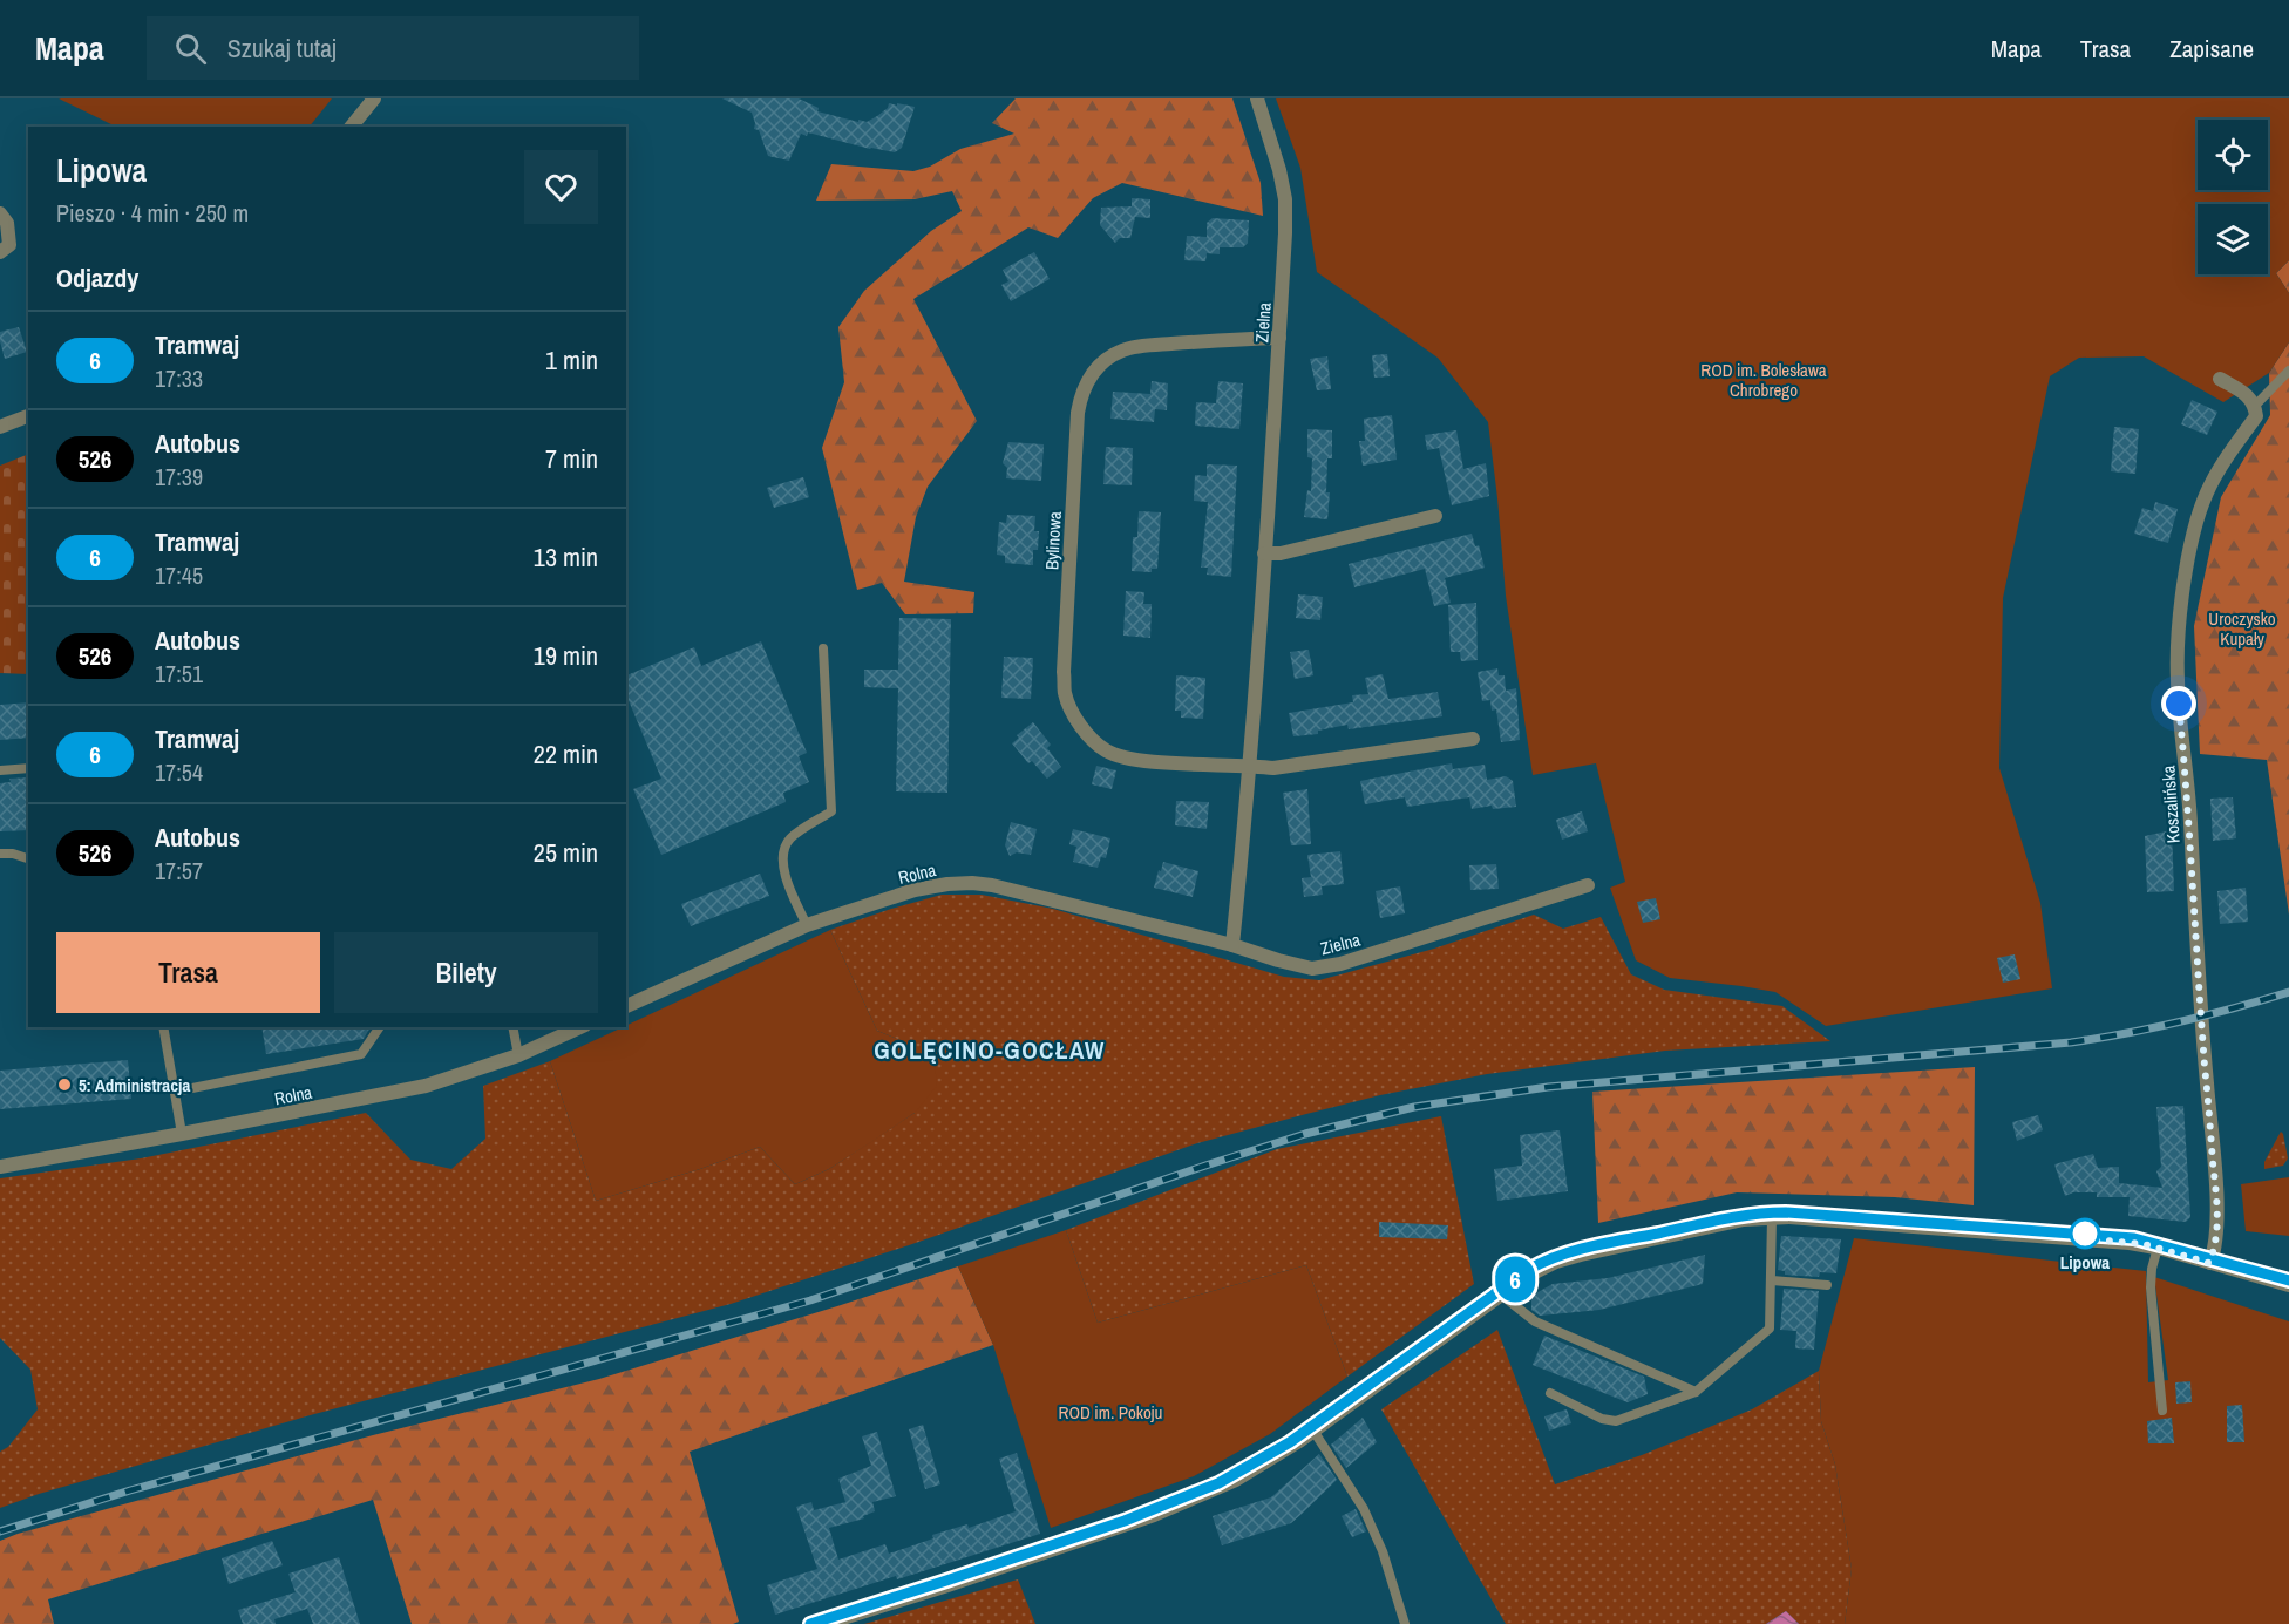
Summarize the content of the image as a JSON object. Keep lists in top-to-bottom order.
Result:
{
  "streets": {
    "street": [
      "Zielna",
      "Bylinowa",
      "Koszalińska",
      "Rolna"
    ]
  },
  "crossings": [
    ["Zielna", "Bylinowa"],
    ["Zielna", "Rolna"]
  ],
  "districts": ["GOLĘCINO-GOCŁAW"],
  "parks": ["ROD im. Bolesława Chrobrego", "Uroczysko Kupały", "ROD im. Pokoju"],
  "places": ["5: Administracja", "Lipowa"],
  "lines": ["tram line 6"],
  "page": {
    "header": "Mapa",
    "search": "Szukaj tutaj",
    "nav": ["Mapa", "Trasa", "Zapisane"],
    "on_map": "6",
    "heading": [
      ["Lipowa", "Pieszo · 4 min · 250 m"],
      "Odjazdy"
    ],
    "list": [
      {
        "mark": "6",
        "name": "Tramwaj",
        "note": "17:33",
        "value": "1 min"
      },
      {
        "mark": "526",
        "name": "Autobus",
        "note": "17:39",
        "value": "7 min"
      },
      {
        "mark": "6",
        "name": "Tramwaj",
        "note": "17:45",
        "value": "13 min"
      },
      {
        "mark": "526",
        "name": "Autobus",
        "note": "17:51",
        "value": "19 min"
      },
      {
        "mark": "6",
        "name": "Tramwaj",
        "note": "17:54",
        "value": "22 min"
      },
      {
        "mark": "526",
        "name": "Autobus",
        "note": "17:57",
        "value": "25 min"
      }
    ],
    "buttons": ["Trasa", "Bilety"]
  }
}
